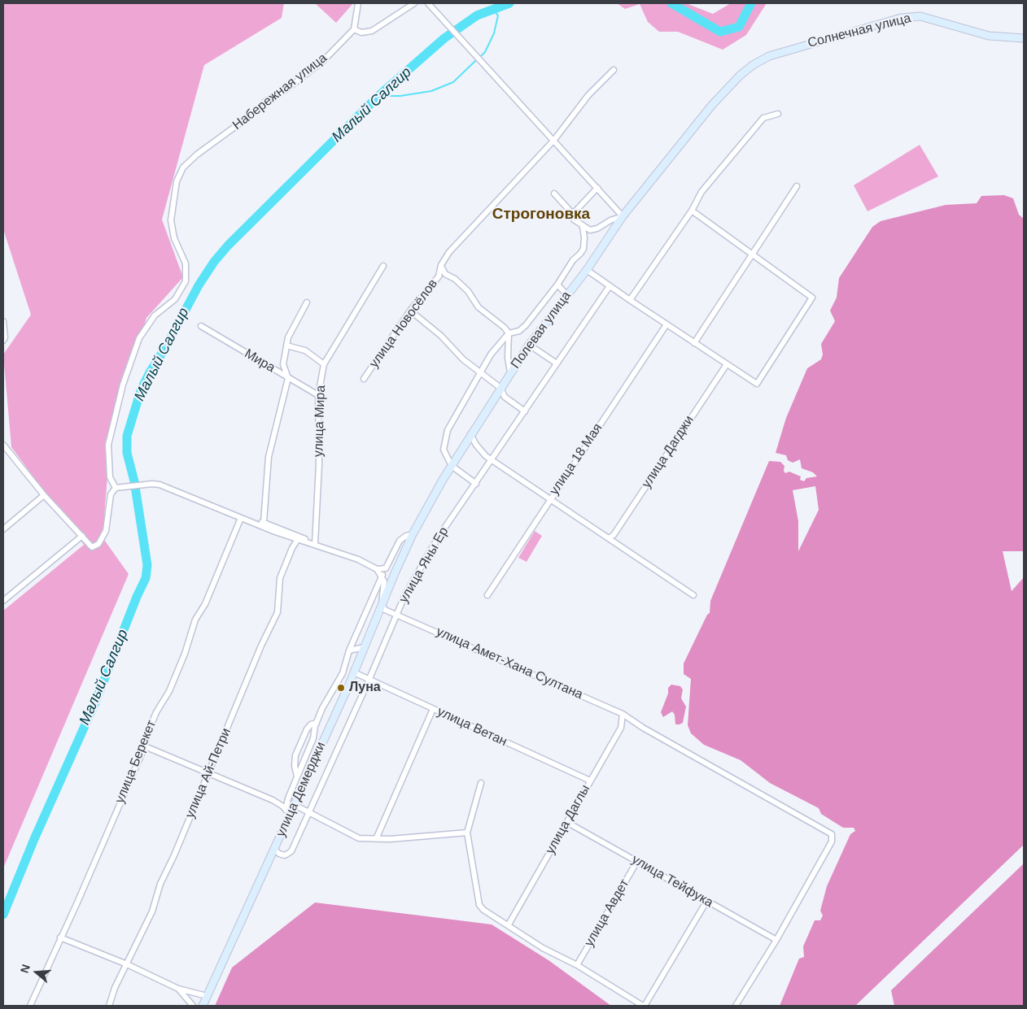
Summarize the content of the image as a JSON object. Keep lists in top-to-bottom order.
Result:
{
  "streets": {
    "main road": ["Солнечная улица", "Полевая улица", "улица Демерджи"],
    "street": [
      "Набережная улица",
      "улица Новосёлов",
      "Мира",
      "улица Мира",
      "улица Дагджи",
      "улица 18 Мая",
      "улица Яны Ер",
      "улица Амет-Хана Султана",
      "улица Ветан",
      "улица Берекет",
      "улица Ай-Петри",
      "улица Даглы",
      "улица Тейфука",
      "улица Авдет"
    ]
  },
  "crossings": [
    ["Солнечная улица", "Полевая улица"],
    ["Полевая улица", "улица Демерджи"],
    ["Мира", "улица Мира"],
    ["улица Яны Ер", "улица Амет-Хана Султана"],
    ["улица Яны Ер", "улица Ветан"],
    ["улица Яны Ер", "улица Демерджи"],
    ["улица Амет-Хана Султана", "улица Демерджи"],
    ["улица Амет-Хана Султана", "улица Даглы"],
    ["улица Амет-Хана Султана", "улица Тейфука"],
    ["улица Ветан", "улица Демерджи"],
    ["улица Ветан", "улица Даглы"],
    ["улица Даглы", "улица Тейфука"],
    ["улица Тейфука", "улица Авдет"]
  ],
  "districts": ["Строгоновка"],
  "water": ["Малый Салгир"],
  "places": ["Луна"],
  "north": "left"
}
